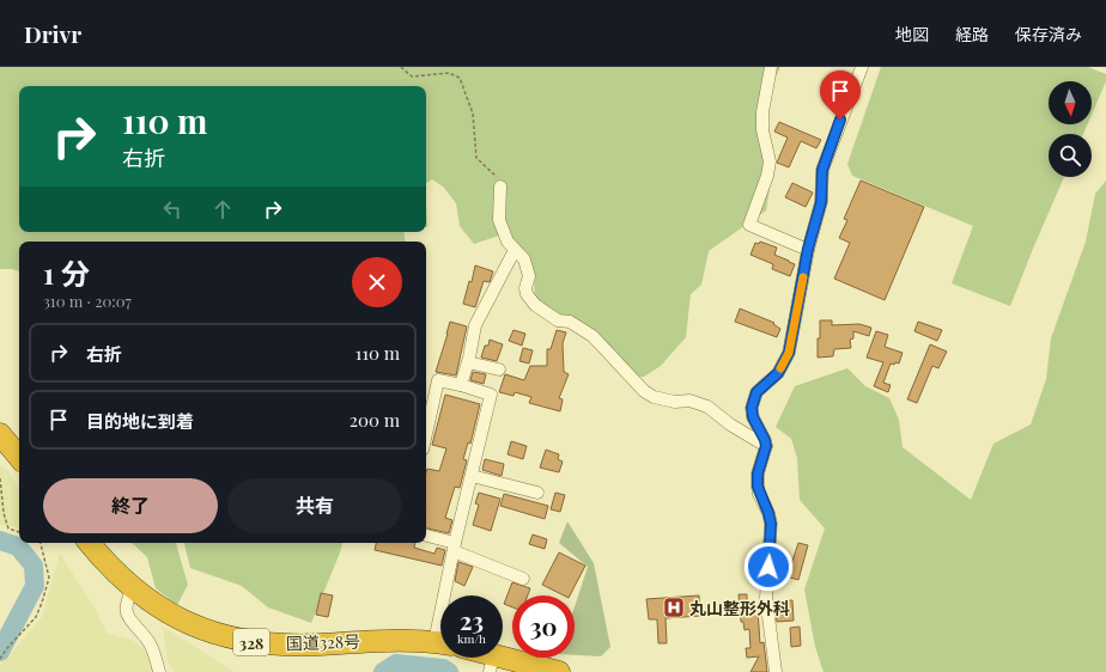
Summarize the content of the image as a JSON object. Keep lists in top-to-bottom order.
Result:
{
  "streets": {
    "highway": ["328", "国道328号"]
  },
  "places": {
    "hospital": ["丸山整形外科"]
  },
  "north": "bottom",
  "page": {
    "header": "Drivr",
    "nav": ["地図", "経路", "保存済み"],
    "turn": ["110 m", "右折"],
    "heading": ["1 分", "310 m · 20:07"],
    "list": [
      {
        "name": "右折",
        "value": "110 m"
      },
      {
        "name": "目的地に到着",
        "value": "200 m"
      }
    ],
    "buttons": ["終了", "共有"],
    "speed": "23 km/h",
    "limit": "30"
  }
}
